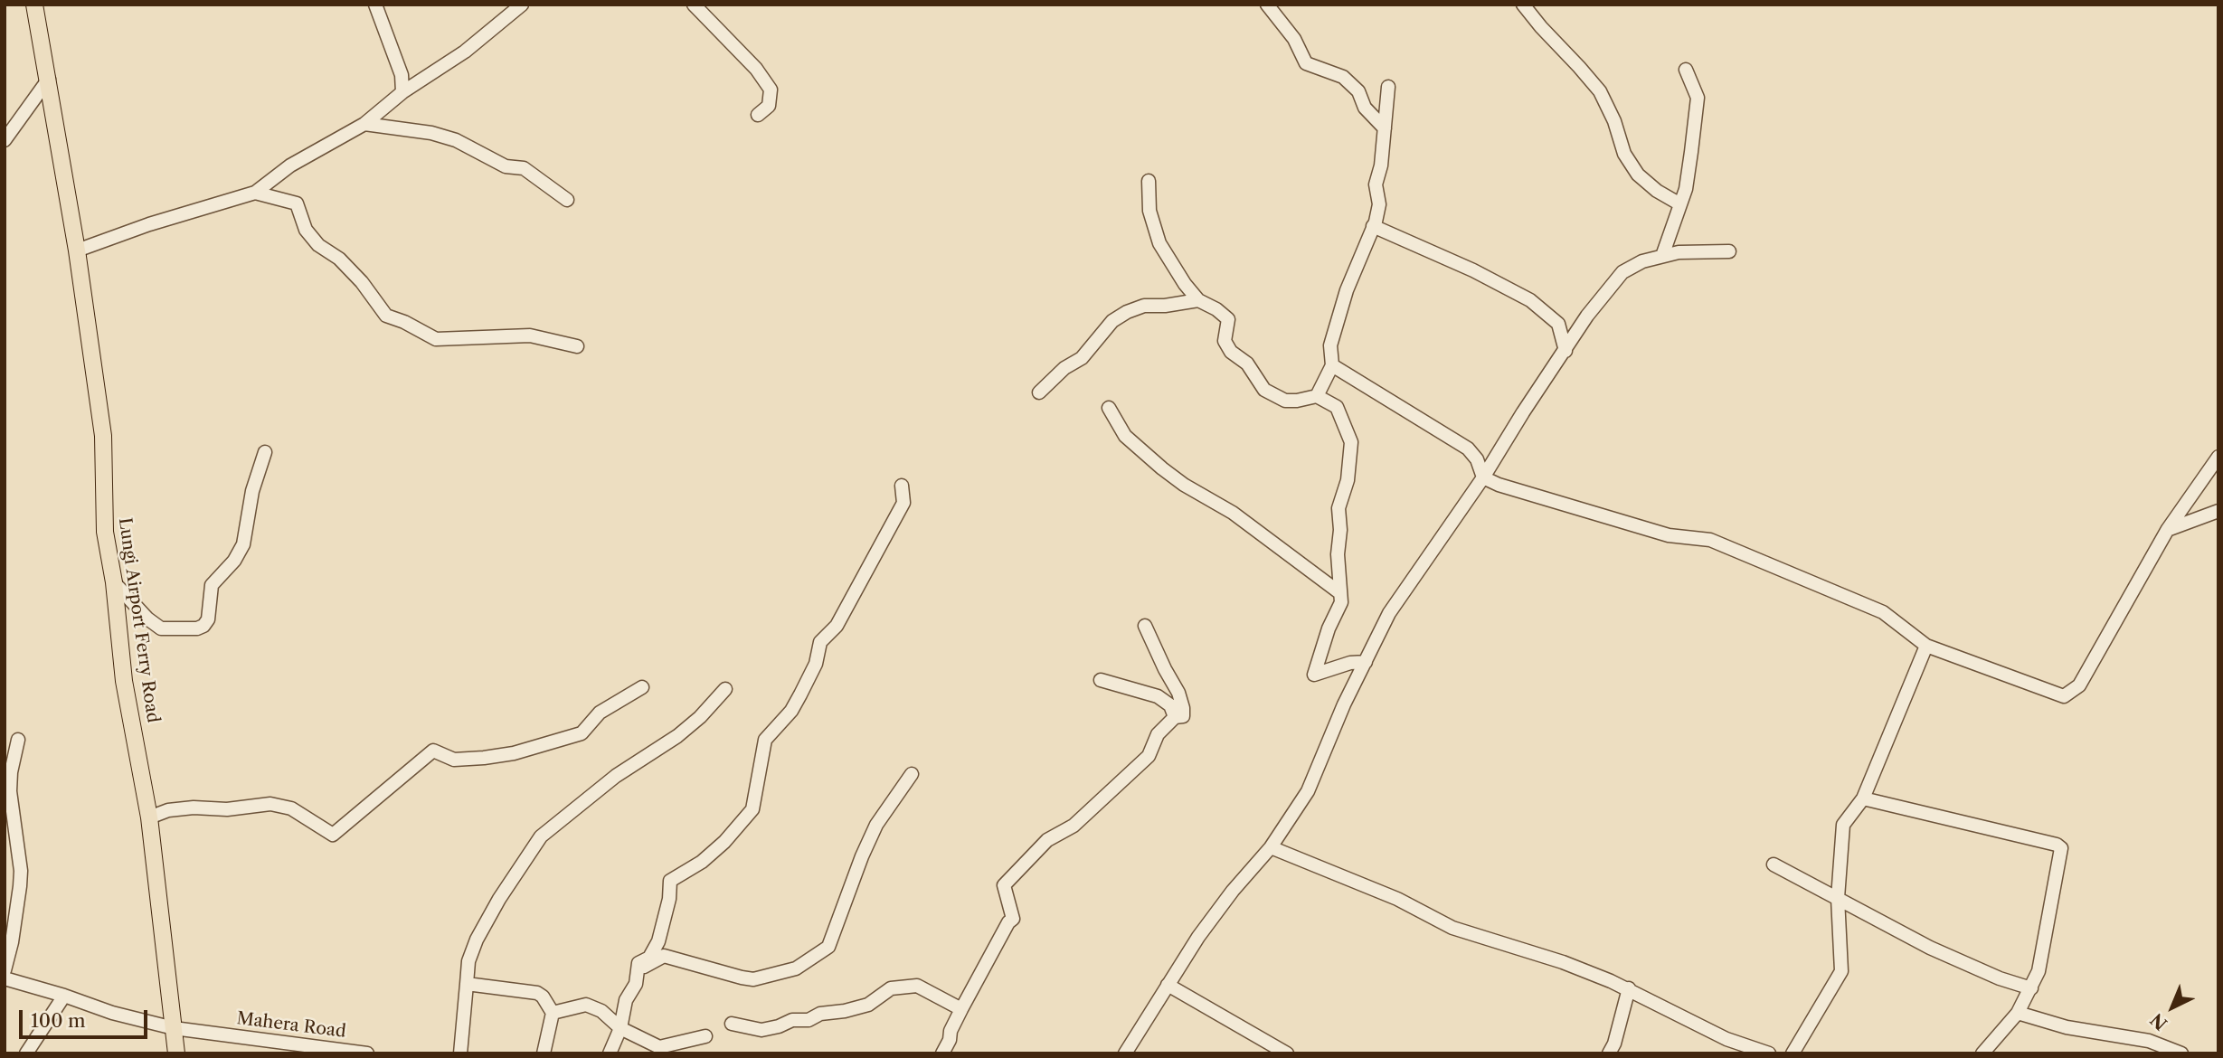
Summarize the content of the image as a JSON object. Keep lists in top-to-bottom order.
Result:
{
  "streets": {
    "main road": ["Lungi Airport Ferry Road"],
    "street": ["Mahera Road"]
  },
  "crossings": [
    ["Lungi Airport Ferry Road", "Mahera Road"]
  ],
  "scale_bar": "100 m",
  "north": "bottom left"
}
